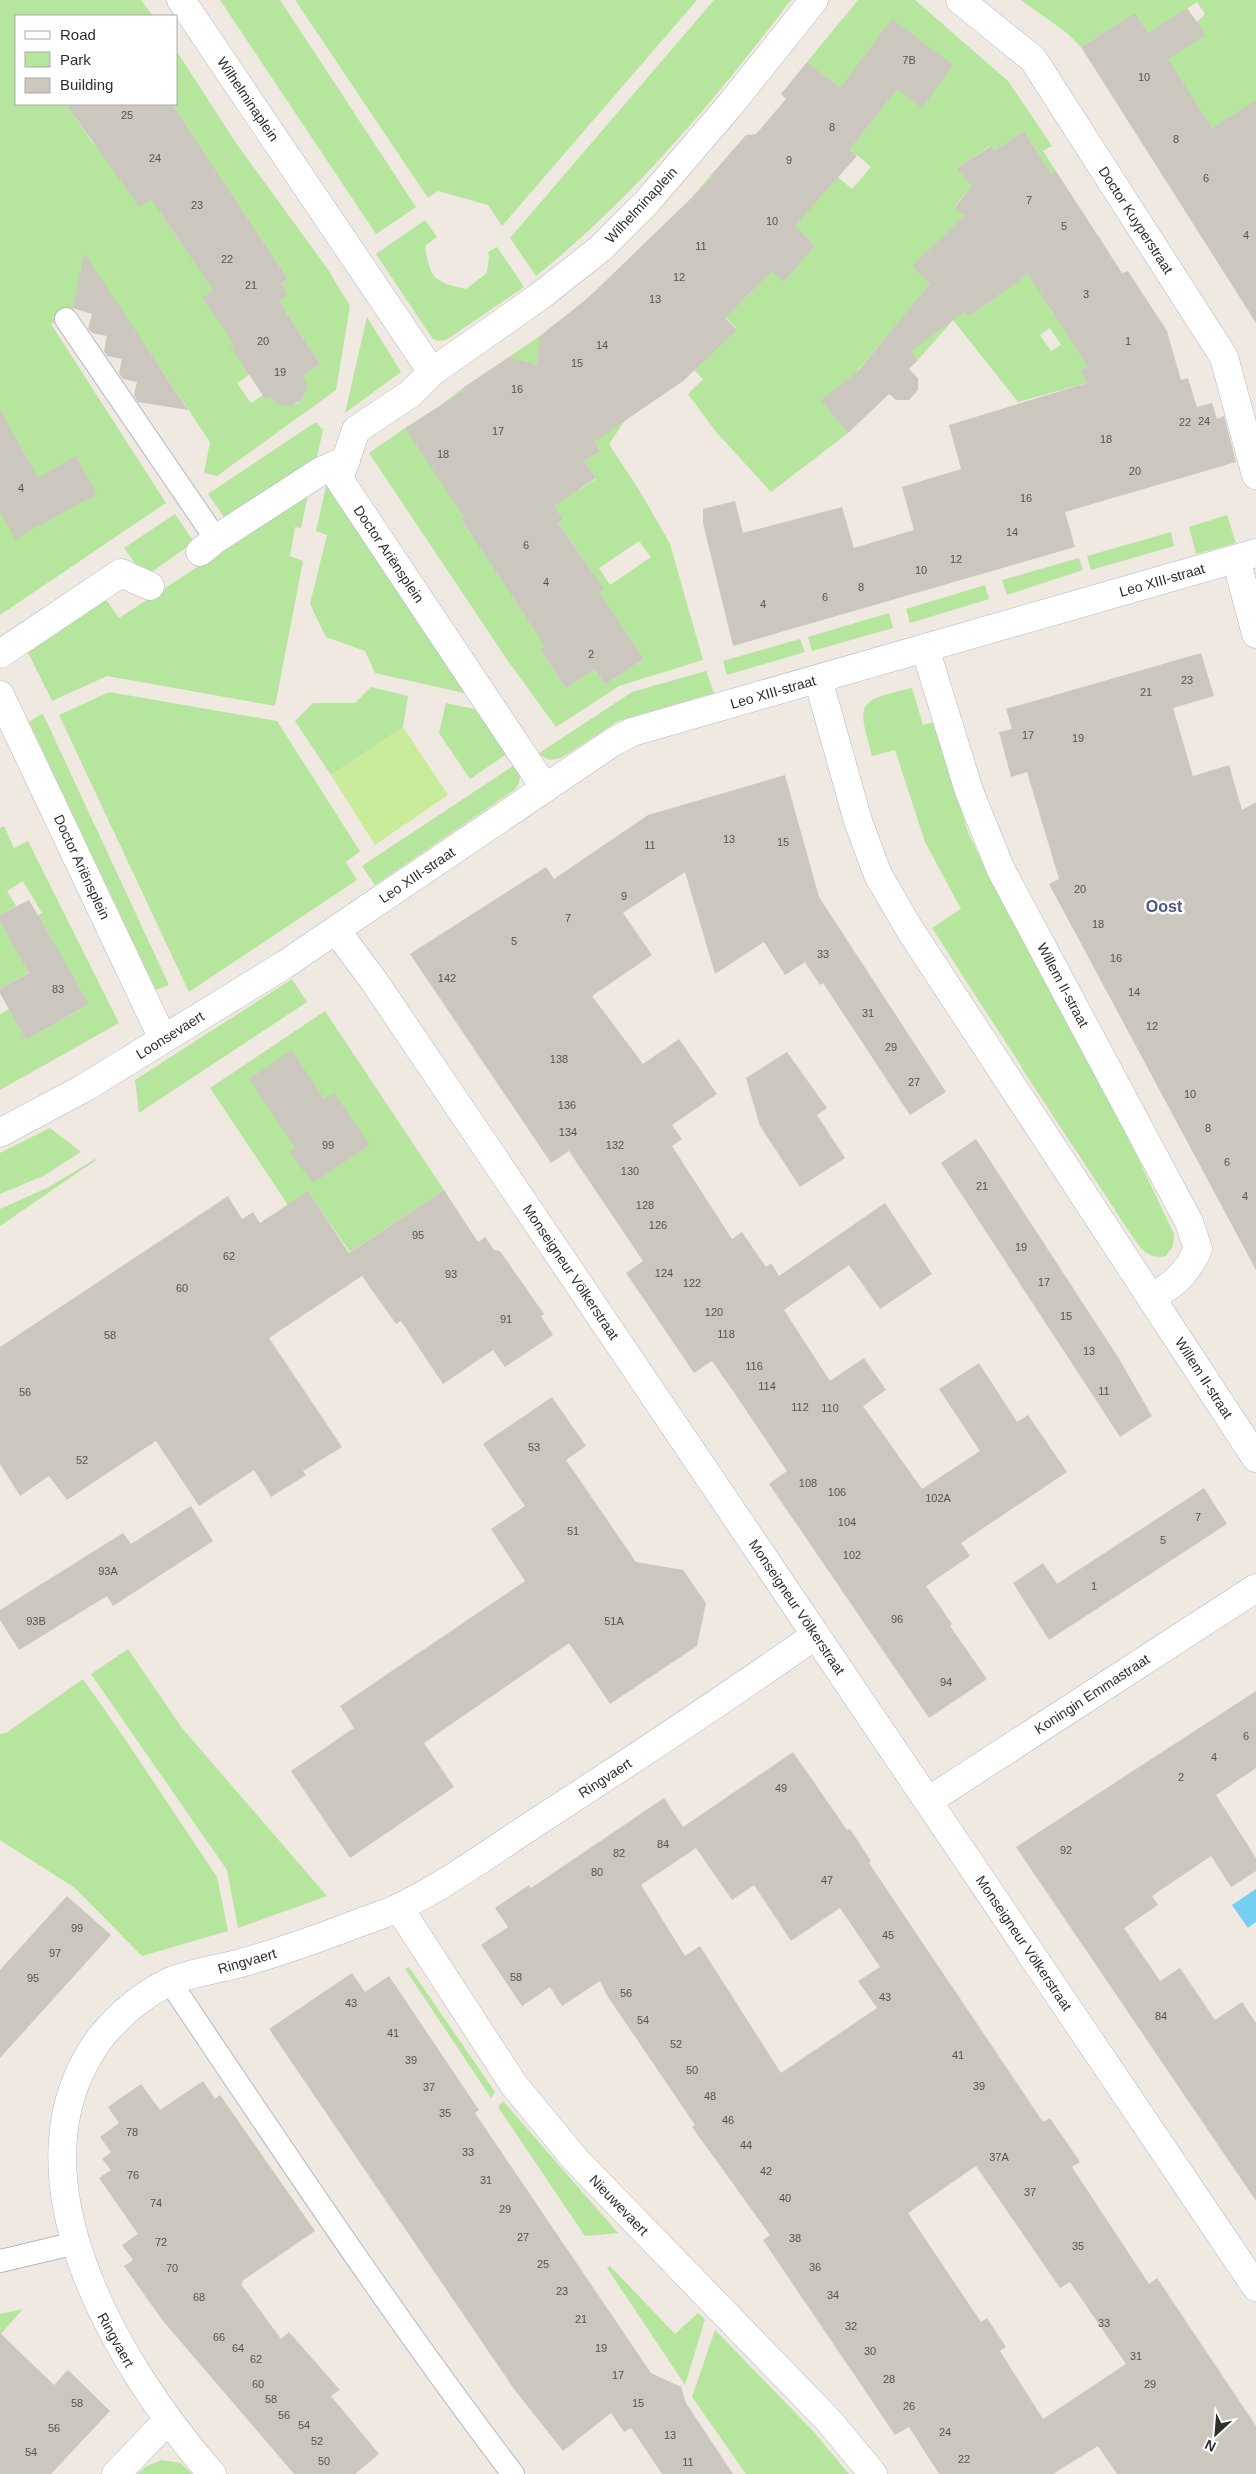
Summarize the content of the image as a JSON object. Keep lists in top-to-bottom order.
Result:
{
  "streets": {
    "street": [
      "Wilhelminaplein",
      "Doctor Kuyperstraat",
      "Doctor Ariënsplein",
      "Leo XIII-straat",
      "Willem II-straat",
      "Loonsevaert",
      "Monseigneur Völkerstraat",
      "Koningin Emmastraat",
      "Ringvaert",
      "Nieuwevaert"
    ]
  },
  "crossings": [
    ["Wilhelminaplein", "Doctor Ariënsplein"],
    ["Doctor Ariënsplein", "Leo XIII-straat"],
    ["Doctor Ariënsplein", "Loonsevaert"],
    ["Leo XIII-straat", "Willem II-straat"],
    ["Leo XIII-straat", "Loonsevaert"],
    ["Leo XIII-straat", "Monseigneur Völkerstraat"],
    ["Loonsevaert", "Monseigneur Völkerstraat"],
    ["Monseigneur Völkerstraat", "Koningin Emmastraat"],
    ["Monseigneur Völkerstraat", "Ringvaert"],
    ["Ringvaert", "Nieuwevaert"]
  ],
  "districts": ["Oost"],
  "house_numbers": [
    "7B",
    "10",
    "25",
    "8",
    "8",
    "24",
    "9",
    "6",
    "7",
    "23",
    "10",
    "5",
    "4",
    "11",
    "22",
    "12",
    "21",
    "3",
    "13",
    "20",
    "1",
    "14",
    "15",
    "19",
    "16",
    "24",
    "22",
    "17",
    "18",
    "18",
    "20",
    "4",
    "16",
    "14",
    "6",
    "12",
    "10",
    "4",
    "8",
    "6",
    "4",
    "2",
    "23",
    "21",
    "17",
    "19",
    "13",
    "15",
    "11",
    "20",
    "9",
    "7",
    "18",
    "5",
    "33",
    "16",
    "142",
    "83",
    "14",
    "31",
    "12",
    "29",
    "138",
    "27",
    "10",
    "136",
    "8",
    "134",
    "99",
    "132",
    "6",
    "130",
    "21",
    "4",
    "128",
    "126",
    "95",
    "19",
    "62",
    "124",
    "93",
    "17",
    "122",
    "60",
    "120",
    "15",
    "91",
    "118",
    "58",
    "13",
    "116",
    "114",
    "11",
    "56",
    "112",
    "110",
    "53",
    "52",
    "108",
    "106",
    "102A",
    "7",
    "104",
    "51",
    "5",
    "102",
    "93A",
    "1",
    "96",
    "93B",
    "51A",
    "94",
    "6",
    "4",
    "2",
    "49",
    "84",
    "92",
    "82",
    "80",
    "47",
    "99",
    "45",
    "97",
    "58",
    "95",
    "56",
    "43",
    "43",
    "84",
    "54",
    "41",
    "52",
    "41",
    "39",
    "50",
    "39",
    "37",
    "48",
    "35",
    "46",
    "78",
    "44",
    "33",
    "37A",
    "42",
    "76",
    "31",
    "37",
    "40",
    "74",
    "29",
    "27",
    "38",
    "72",
    "35",
    "25",
    "36",
    "70",
    "23",
    "34",
    "68",
    "21",
    "33",
    "32",
    "66",
    "64",
    "19",
    "30",
    "31",
    "62",
    "17",
    "28",
    "60",
    "29",
    "58",
    "58",
    "15",
    "26",
    "56",
    "54",
    "56",
    "24",
    "13",
    "52",
    "54",
    "22",
    "50",
    "11"
  ],
  "legend": ["Road", "Park", "Building"],
  "north": "bottom left"
}
